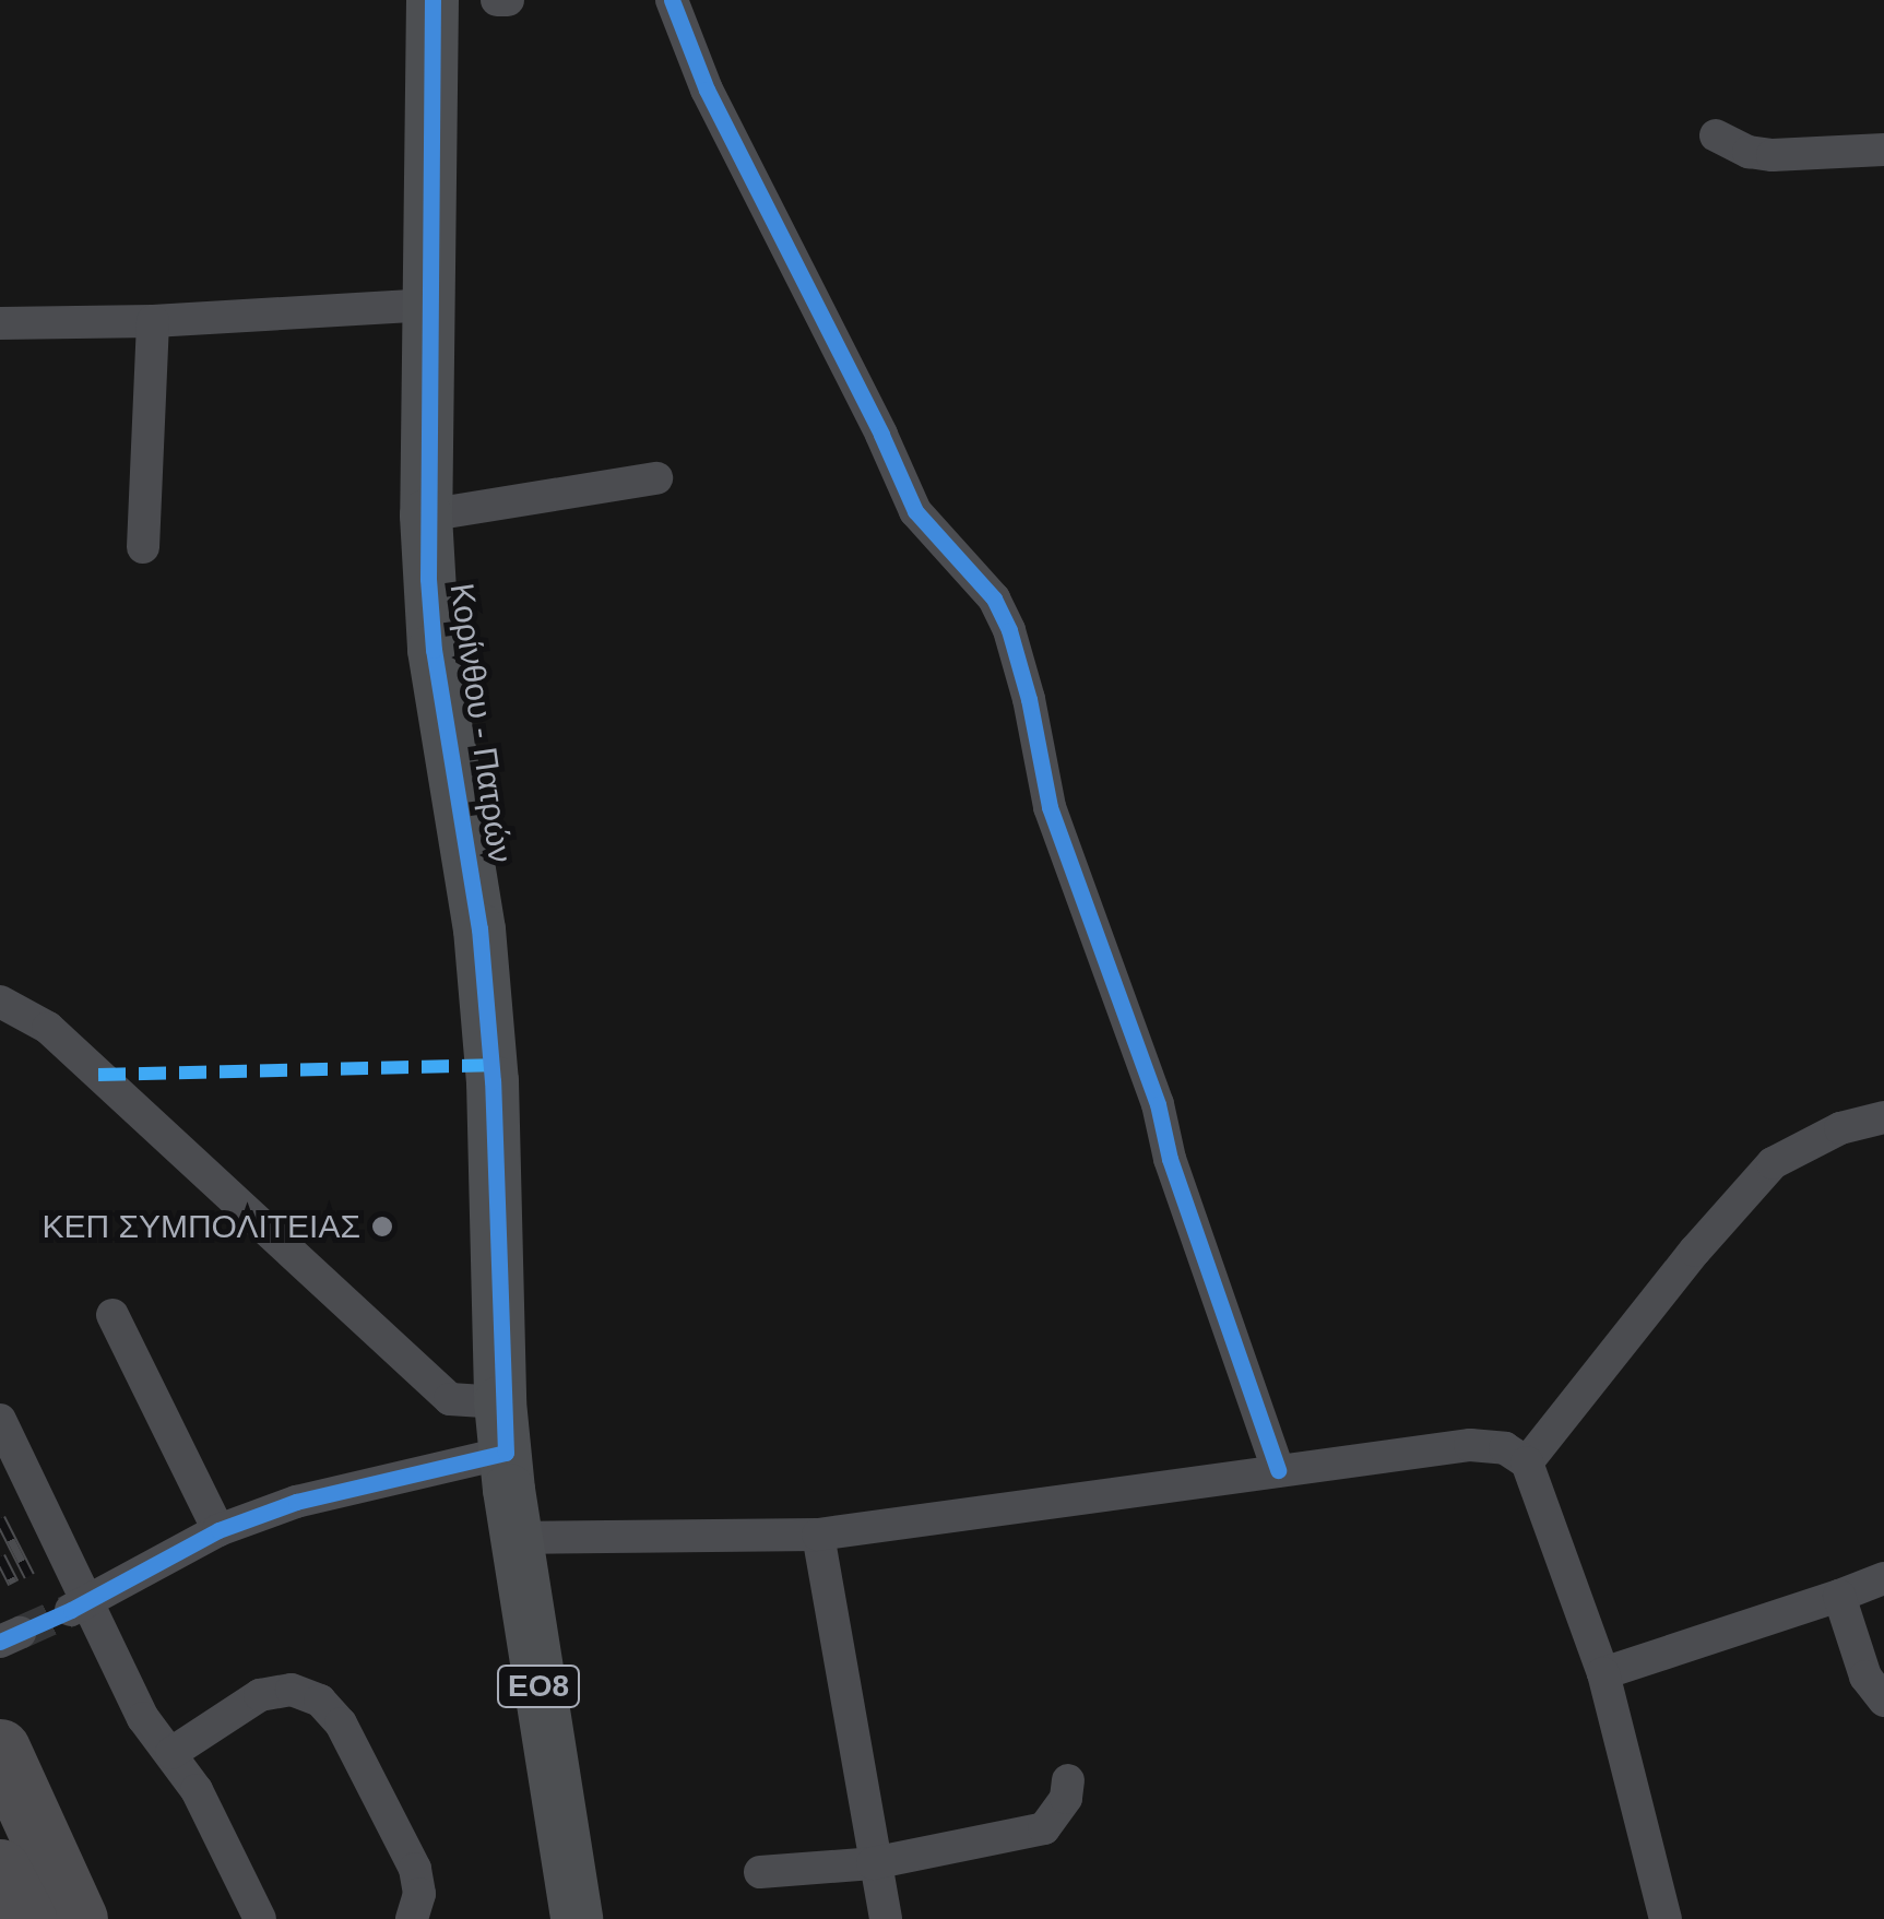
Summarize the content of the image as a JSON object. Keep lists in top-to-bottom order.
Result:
{
  "streets": {
    "main road": ["Κορίνθου - Πατρών", "ΕΟ8"]
  },
  "places": ["ΚΕΠ ΣΥΜΠΟΛΙΤΕΙΑΣ"]
}
